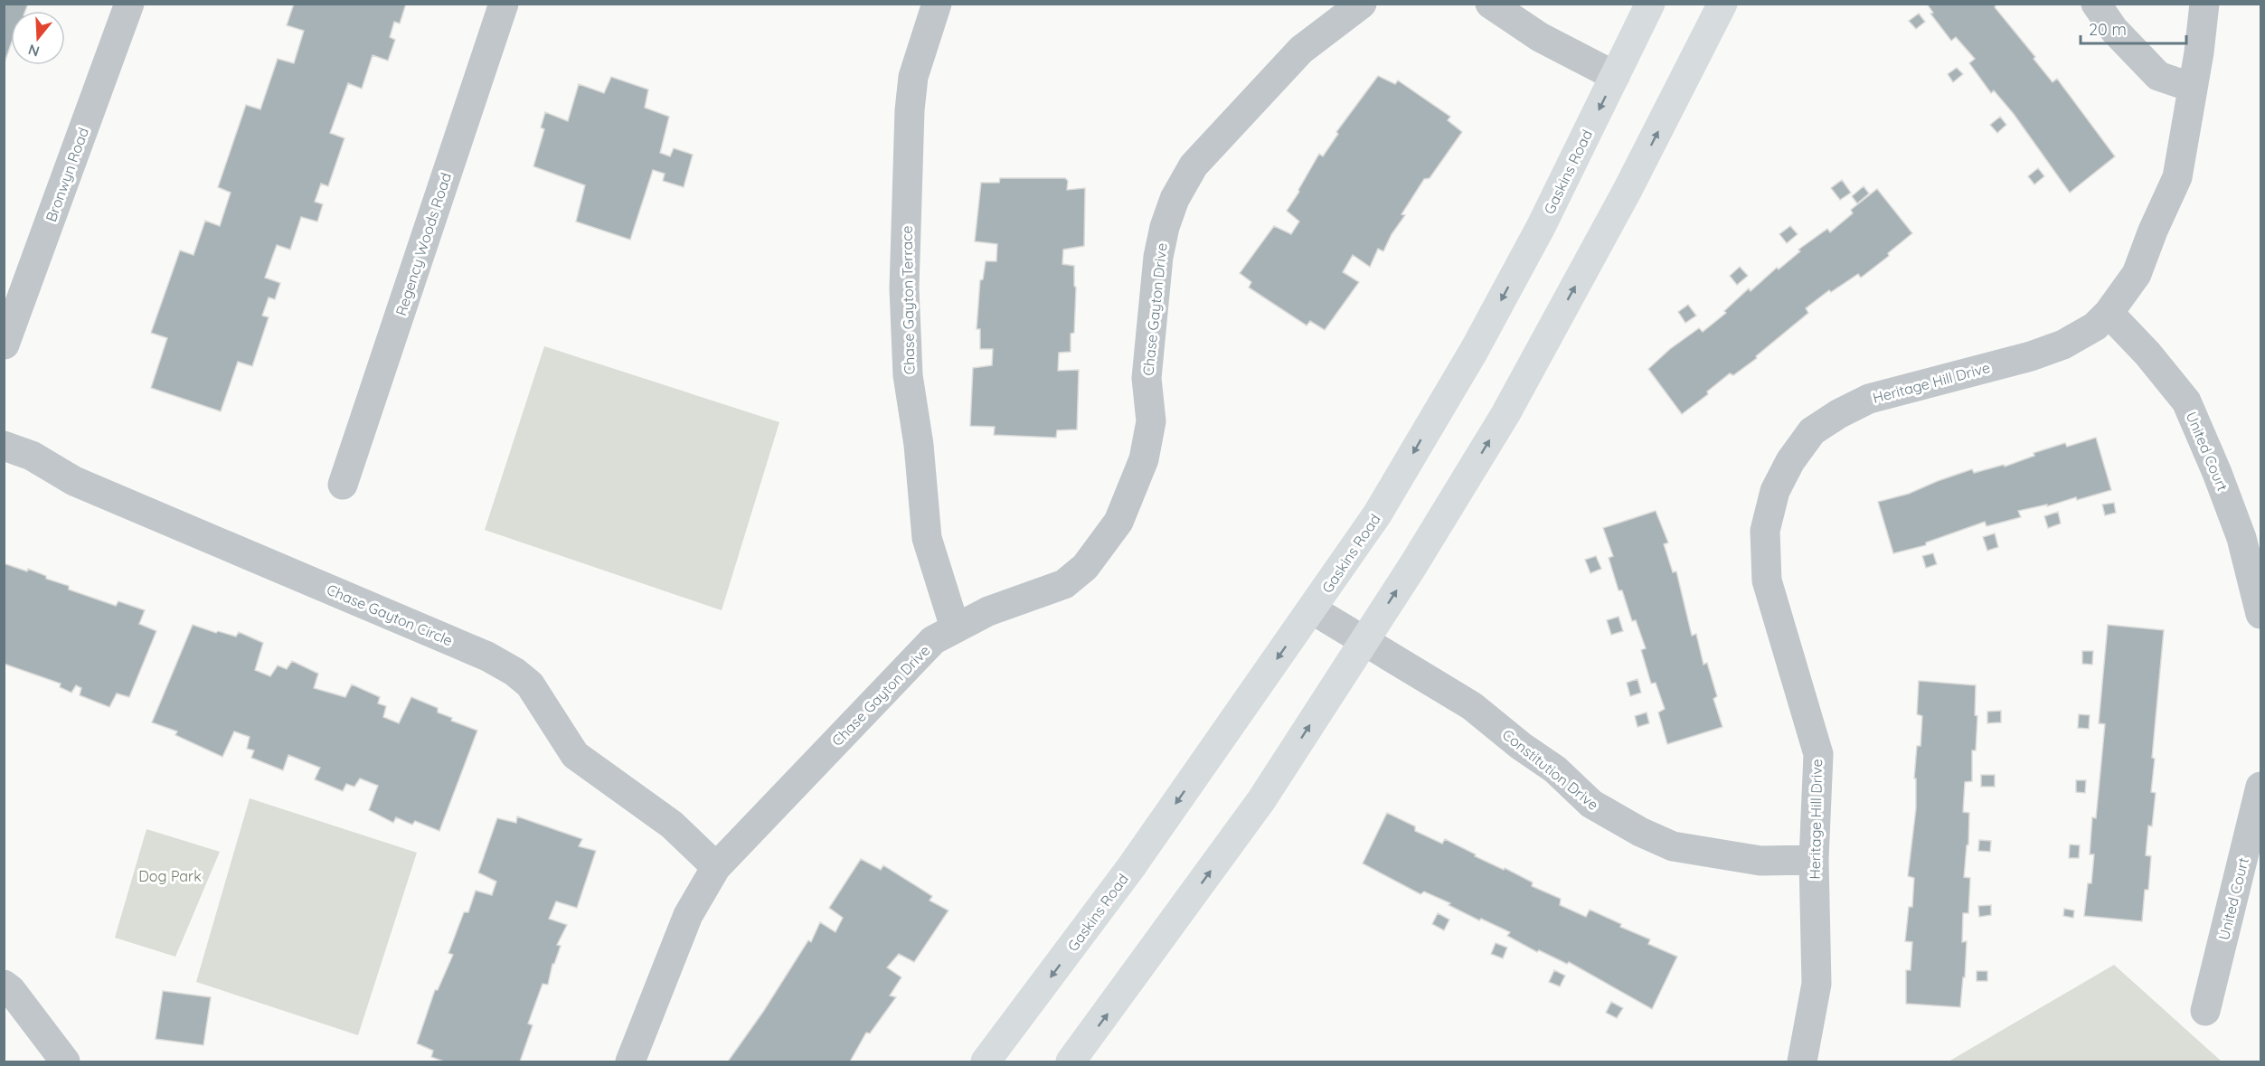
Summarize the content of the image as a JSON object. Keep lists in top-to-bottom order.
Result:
{
  "streets": {
    "main road": ["Gaskins Road"],
    "street": [
      "Bronwyn Road",
      "Regency Woods Road",
      "Chase Gayton Terrace",
      "Chase Gayton Drive",
      "Heritage Hill Drive",
      "United Court",
      "Chase Gayton Circle",
      "Constitution Drive"
    ]
  },
  "crossings": [
    ["Gaskins Road", "Constitution Drive"],
    ["Chase Gayton Terrace", "Chase Gayton Drive"],
    ["Chase Gayton Drive", "Chase Gayton Circle"],
    ["Heritage Hill Drive", "United Court"],
    ["Heritage Hill Drive", "Constitution Drive"]
  ],
  "parks": ["Dog Park"],
  "scale_bar": "20 m",
  "north": "bottom"
}
